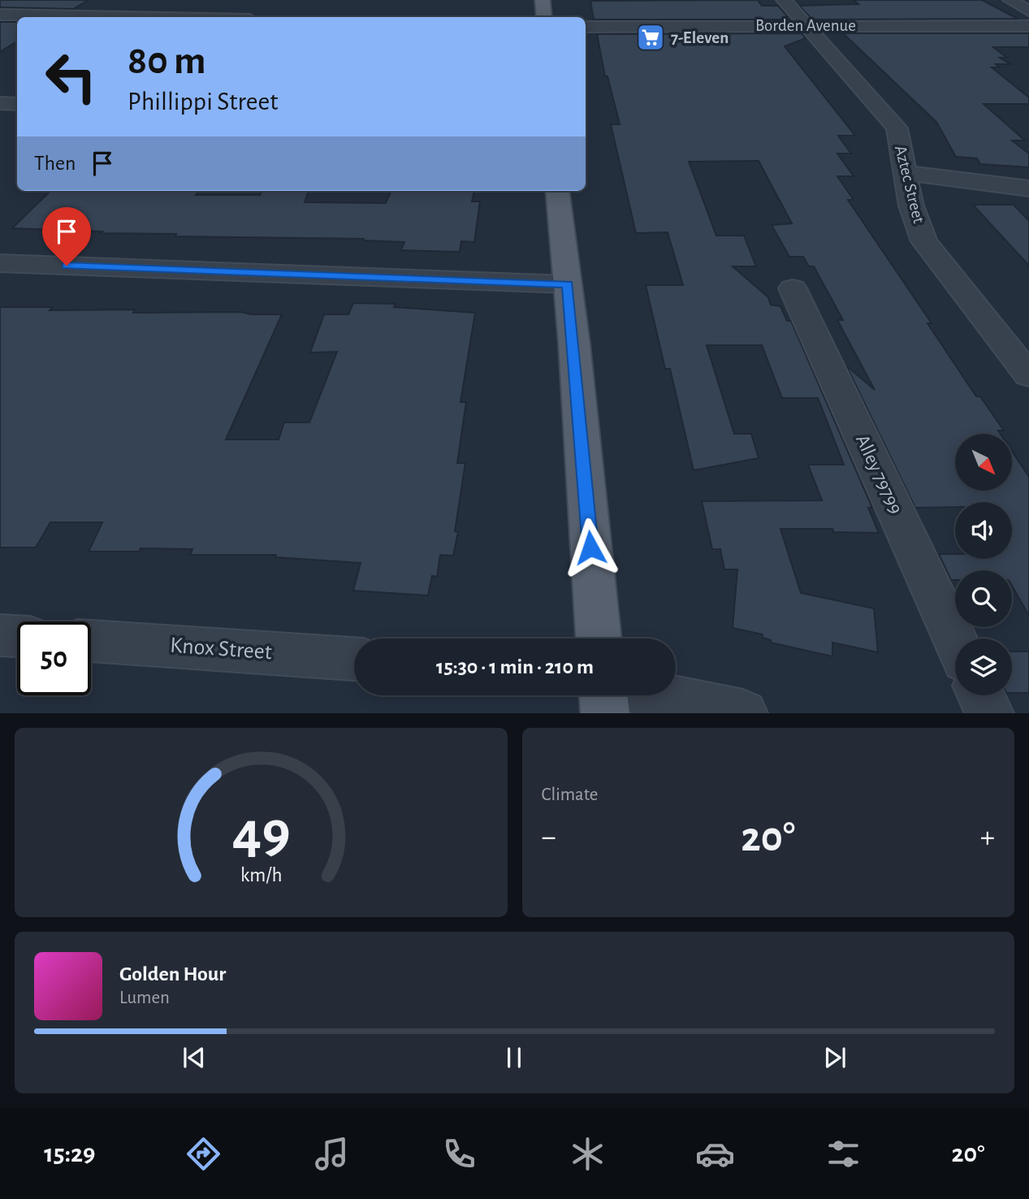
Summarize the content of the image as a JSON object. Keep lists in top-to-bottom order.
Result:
{
  "streets": {
    "street": [
      "Borden Avenue",
      "Aztec Street",
      "Alley 79799",
      "Knox Street"
    ]
  },
  "crossings": [
    ["Borden Avenue", "Aztec Street"]
  ],
  "places": {
    "supermarket": ["7-Eleven"]
  },
  "north": "bottom right",
  "page": {
    "turn": ["80 m", "Phillippi Street"],
    "then": "Then",
    "limit": "50",
    "trip": "15:30 · 1 min · 210 m",
    "tile": "Climate",
    "heat": ["−", "20°", "+"],
    "song": ["Golden Hour", "Lumen"],
    "tabs": ["15:29", "20°"],
    "gauge": ["49", "km/h"]
  }
}
